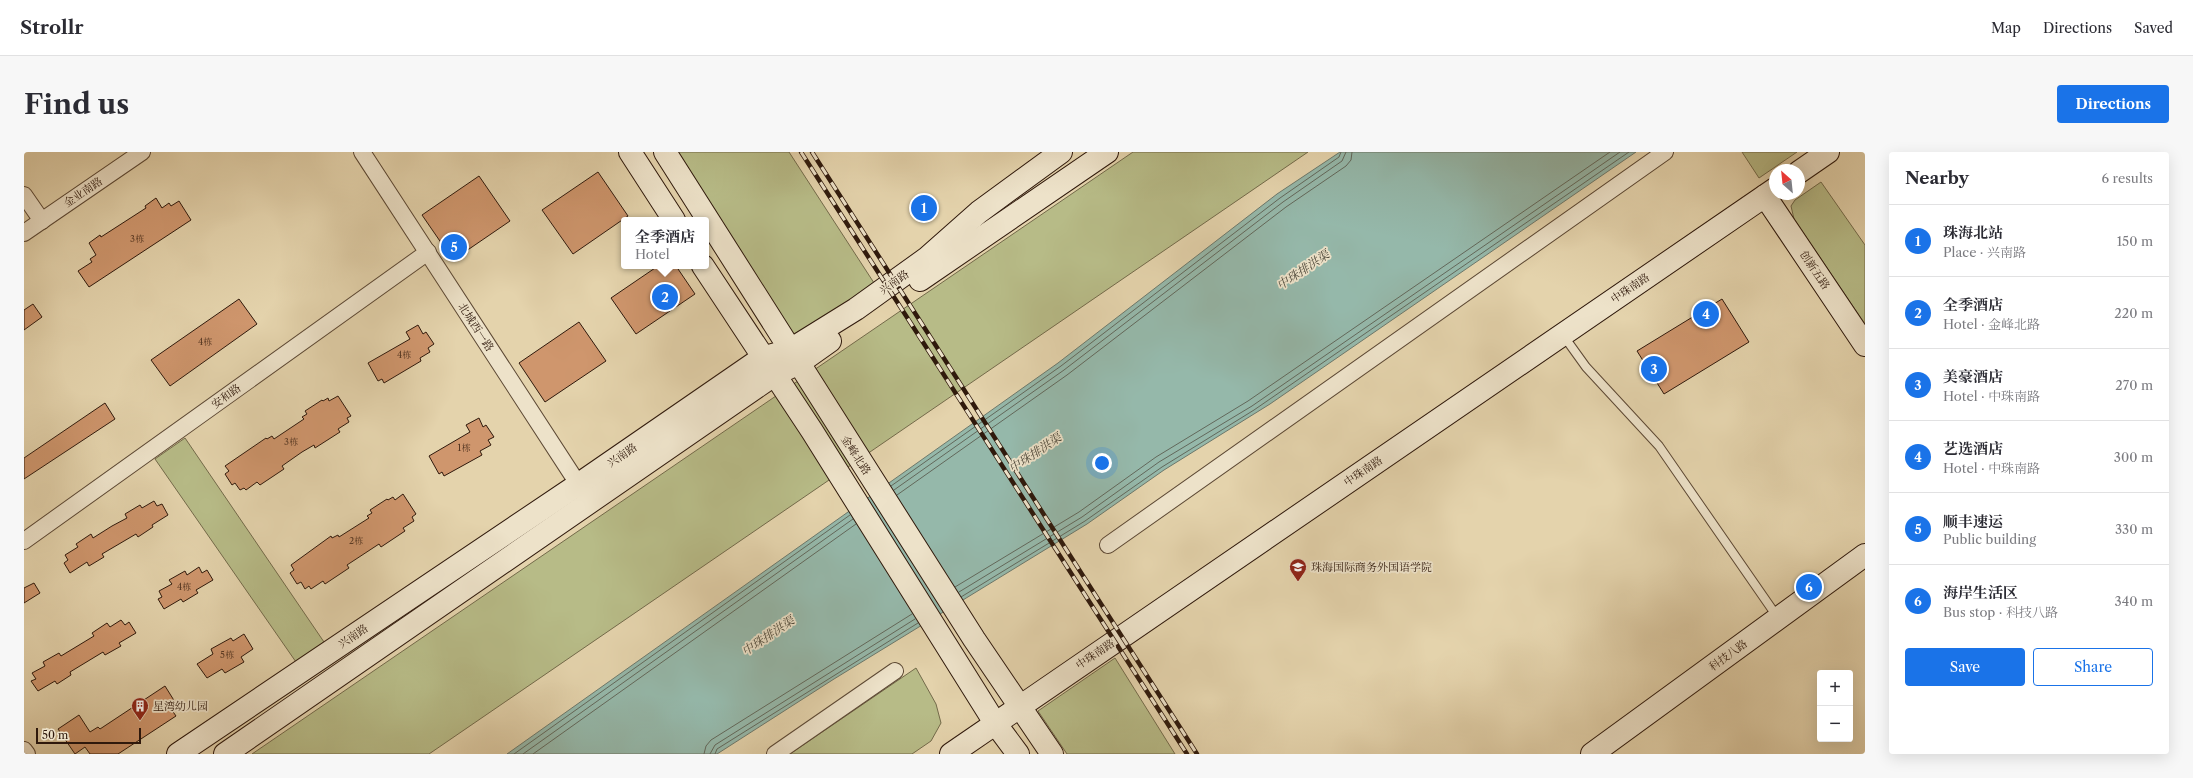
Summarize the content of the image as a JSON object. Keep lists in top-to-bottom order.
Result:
{
  "streets": {
    "street": [
      "金业南路",
      "创新五路",
      "兴南路",
      "中珠南路",
      "北城西一路",
      "安和路",
      "金峰北路",
      "科技八路"
    ]
  },
  "crossings": [
    ["兴南路", "北城西一路"],
    ["兴南路", "金峰北路"],
    ["中珠南路", "金峰北路"],
    ["北城西一路", "安和路"]
  ],
  "water": ["中珠排洪渠"],
  "places": {
    "school or university": ["珠海国际商务外国语学院"],
    "building": ["星湾幼儿园"]
  },
  "house_numbers": [
    "3栋",
    "4栋",
    "4栋",
    "3栋",
    "1栋",
    "2栋",
    "4栋",
    "5栋"
  ],
  "scale_bar": "50 m",
  "north": "top left",
  "page": {
    "header": "Strollr",
    "nav": ["Map", "Directions", "Saved"],
    "buttons": [
      "Directions",
      ["Save", "Share"]
    ],
    "title": "Find us",
    "heading": ["Nearby", "6 results"],
    "pins": [
      "1",
      "5",
      "2",
      "4",
      "3",
      "6"
    ],
    "list": [
      {
        "mark": "1",
        "name": "珠海北站",
        "note": "Place · 兴南路",
        "value": "150 m"
      },
      {
        "mark": "2",
        "name": "全季酒店",
        "note": "Hotel · 金峰北路",
        "value": "220 m"
      },
      {
        "mark": "3",
        "name": "美豪酒店",
        "note": "Hotel · 中珠南路",
        "value": "270 m"
      },
      {
        "mark": "4",
        "name": "艺选酒店",
        "note": "Hotel · 中珠南路",
        "value": "300 m"
      },
      {
        "mark": "5",
        "name": "顺丰速运",
        "note": "Public building",
        "value": "330 m"
      },
      {
        "mark": "6",
        "name": "海岸生活区",
        "note": "Bus stop · 科技八路",
        "value": "340 m"
      }
    ],
    "popup": ["全季酒店", "Hotel"],
    "map_buttons": ["+", "−"],
    "scale": "50 m"
  }
}
